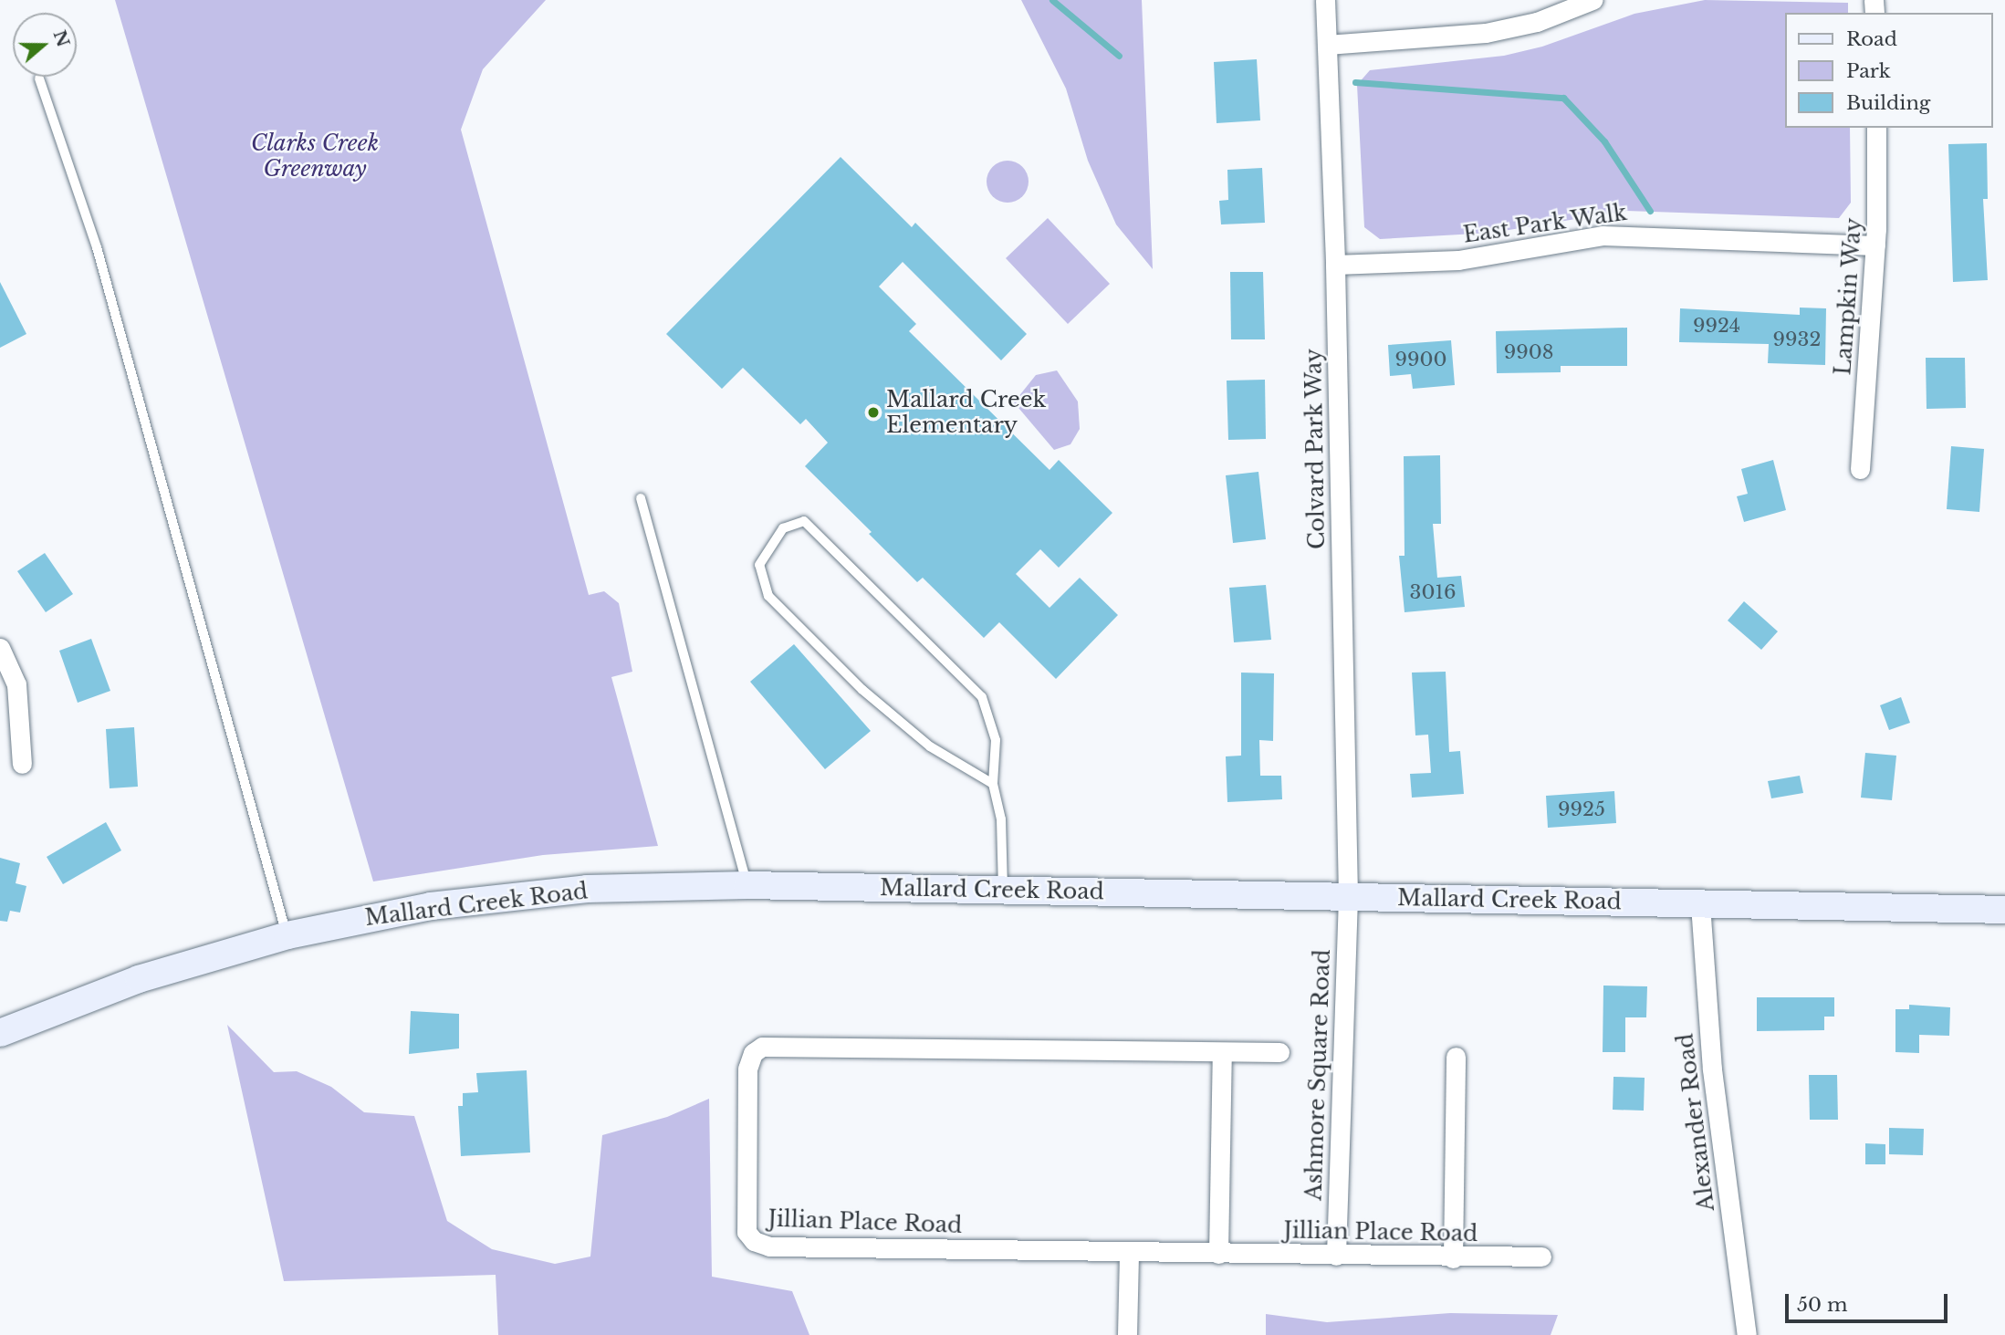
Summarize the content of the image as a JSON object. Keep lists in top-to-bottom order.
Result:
{
  "streets": {
    "main road": ["Mallard Creek Road"],
    "street": [
      "East Park Walk",
      "Lampkin Way",
      "Colvard Park Way",
      "Ashmore Square Road",
      "Alexander Road",
      "Jillian Place Road"
    ]
  },
  "crossings": [
    ["East Park Walk", "Lampkin Way"],
    ["East Park Walk", "Colvard Park Way"],
    ["Colvard Park Way", "Mallard Creek Road"],
    ["Colvard Park Way", "Ashmore Square Road"],
    ["Mallard Creek Road", "Ashmore Square Road"],
    ["Mallard Creek Road", "Alexander Road"],
    ["Ashmore Square Road", "Jillian Place Road"]
  ],
  "parks": ["Clarks Creek Greenway"],
  "places": ["Mallard Creek Elementary"],
  "house_numbers": [
    "9924",
    "9932",
    "9908",
    "9900",
    "3016",
    "9925"
  ],
  "legend": ["Road", "Park", "Building"],
  "scale_bar": "50 m",
  "north": "right"
}
